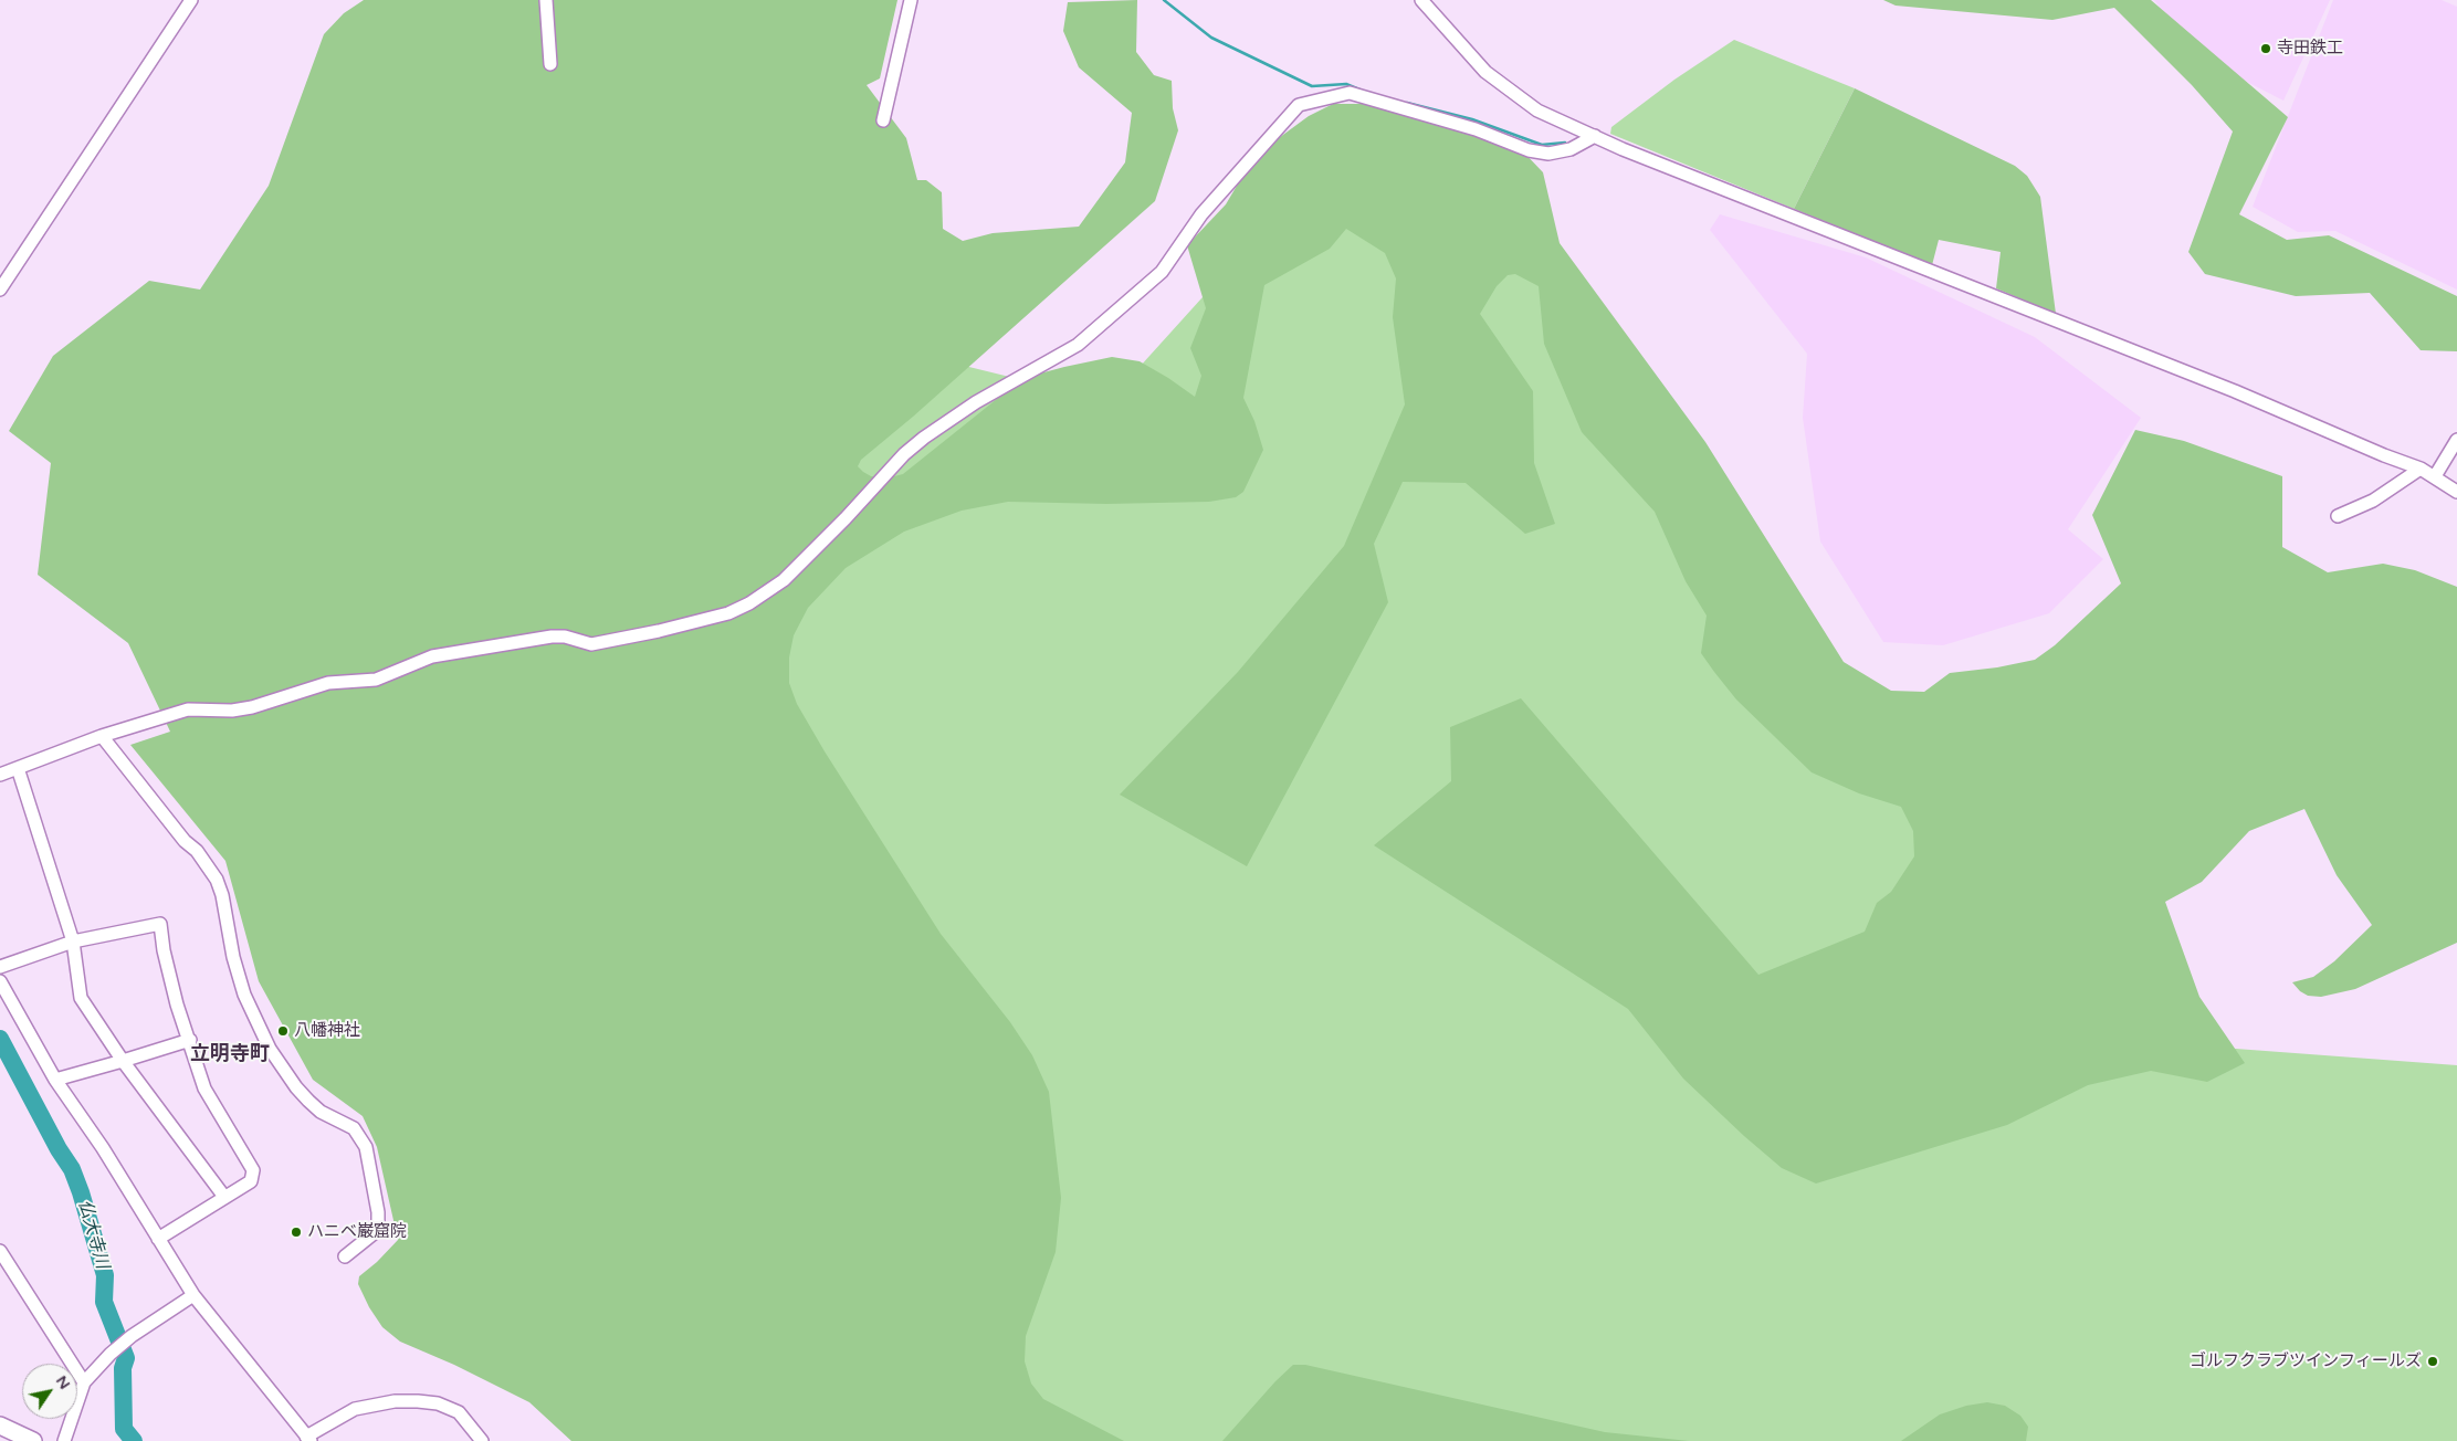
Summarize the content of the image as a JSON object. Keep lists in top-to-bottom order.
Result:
{
  "districts": ["立明寺町"],
  "water": ["仏大寺川"],
  "places": [
    "寺田鉄工",
    "八幡神社",
    "ハニベ巌窟院",
    "ゴルフクラブツインフィールズ"
  ],
  "north": "top right"
}
